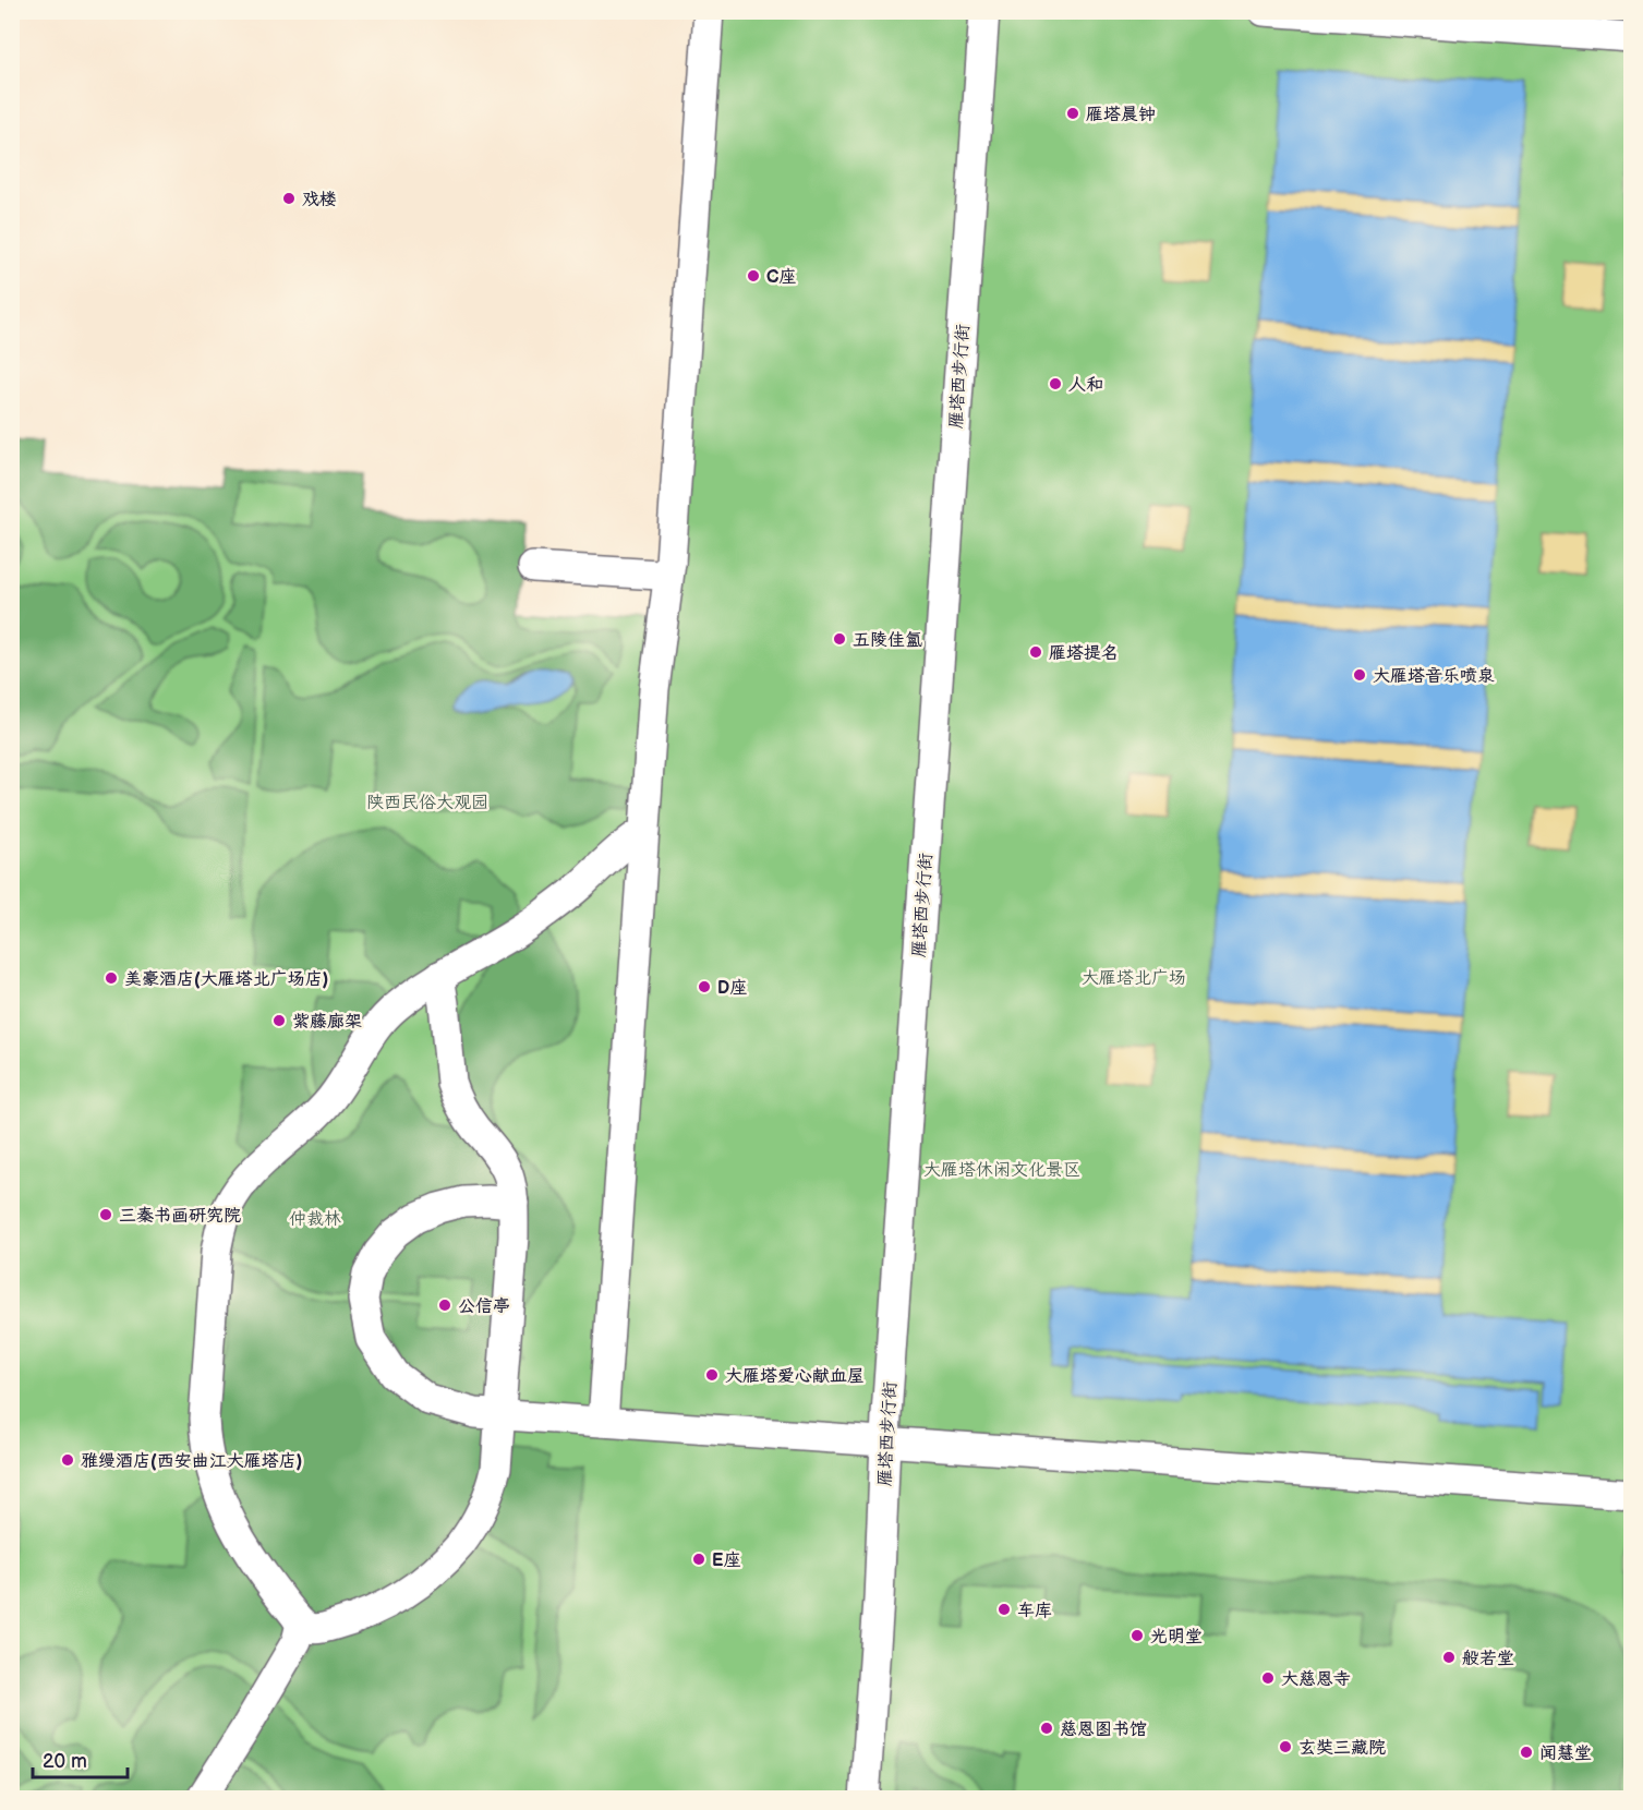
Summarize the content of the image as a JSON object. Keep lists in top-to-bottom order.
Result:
{
  "streets": {
    "street": ["雁塔西步行街"]
  },
  "parks": [
    "陕西民俗大观园",
    "大雁塔北广场",
    "大雁塔休闲文化景区",
    "仲裁林"
  ],
  "places": [
    "雁塔晨钟",
    "戏楼",
    "C座",
    "人和",
    "五陵佳氲",
    "雁塔提名",
    "大雁塔音乐喷泉",
    "美豪酒店(大雁塔北广场店)",
    "D座",
    "紫藤廊架",
    "三秦书画研究院",
    "公信亭",
    "大雁塔爱心献血屋",
    "雅缦酒店(西安曲江大雁塔店)",
    "E座",
    "车库",
    "光明堂",
    "般若堂",
    "大慈恩寺",
    "慈恩图书馆",
    "玄奘三藏院",
    "闻慧堂"
  ],
  "scale_bar": "20 m"
}
